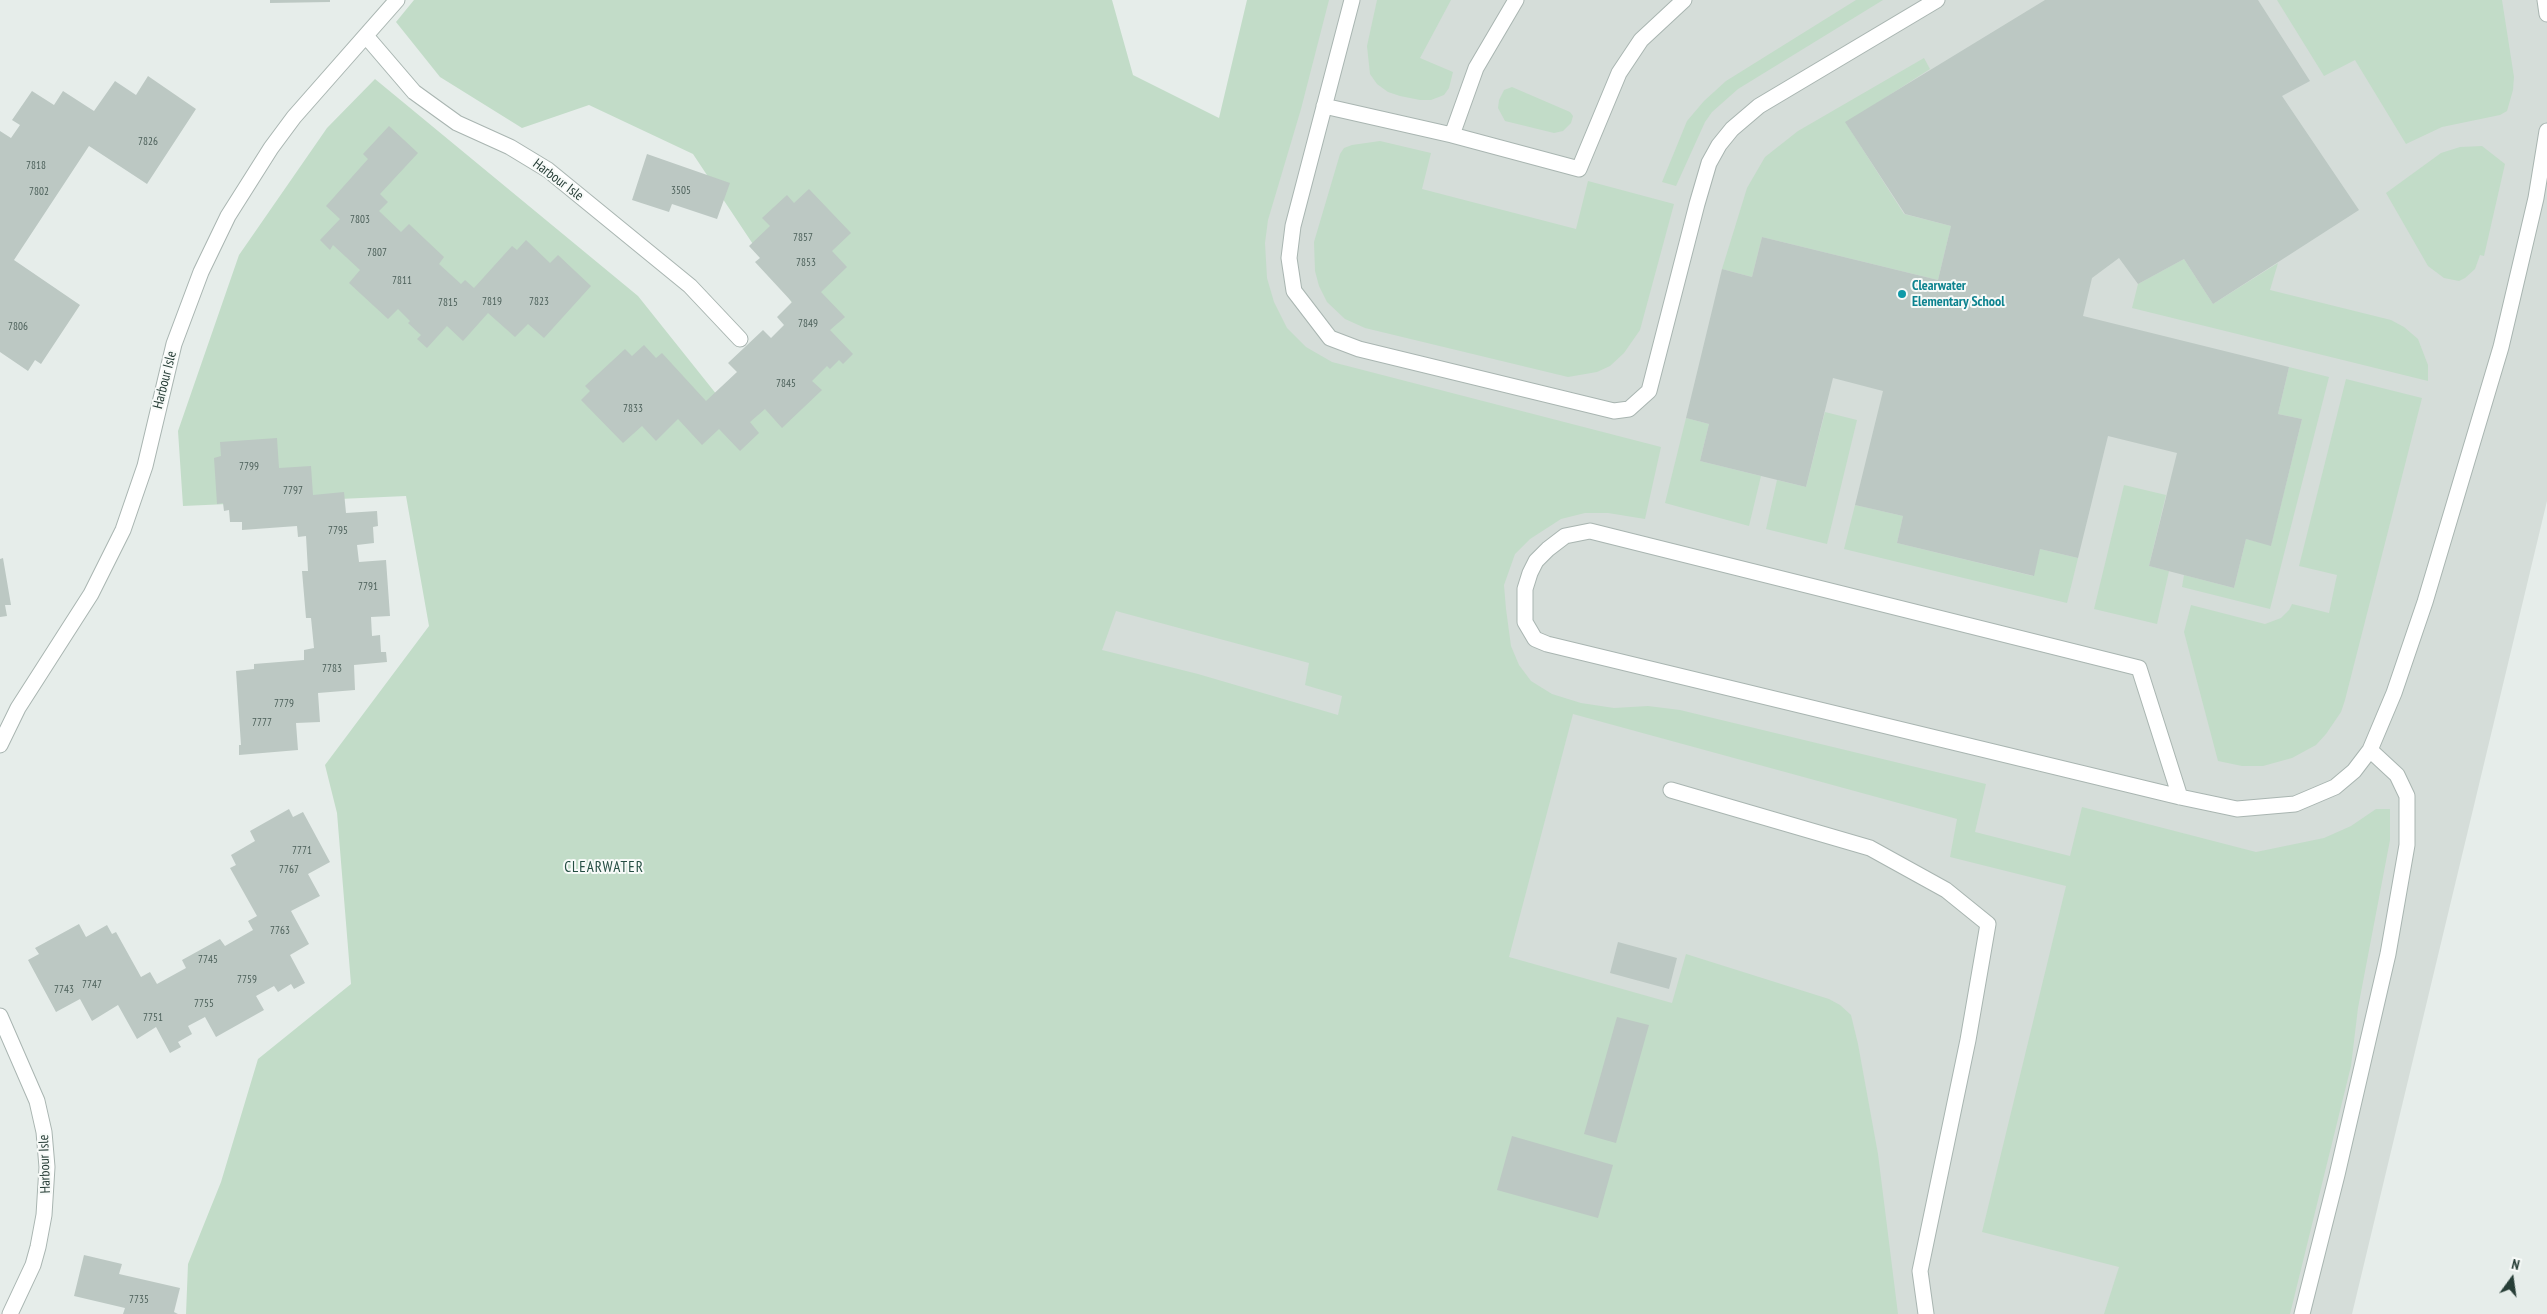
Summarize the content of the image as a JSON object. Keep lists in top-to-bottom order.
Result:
{
  "streets": {
    "street": ["Harbour Isle"]
  },
  "districts": ["CLEARWATER"],
  "places": ["Clearwater Elementary School"],
  "house_numbers": [
    "7826",
    "7818",
    "3505",
    "7802",
    "7803",
    "7857",
    "7807",
    "7853",
    "7811",
    "7819",
    "7823",
    "7815",
    "7849",
    "7806",
    "7845",
    "7833",
    "7799",
    "7797",
    "7795",
    "7791",
    "7783",
    "7779",
    "7777",
    "7771",
    "7767",
    "7763",
    "7745",
    "7759",
    "7747",
    "7743",
    "7755",
    "7751",
    "7735"
  ],
  "north": "top"
}
